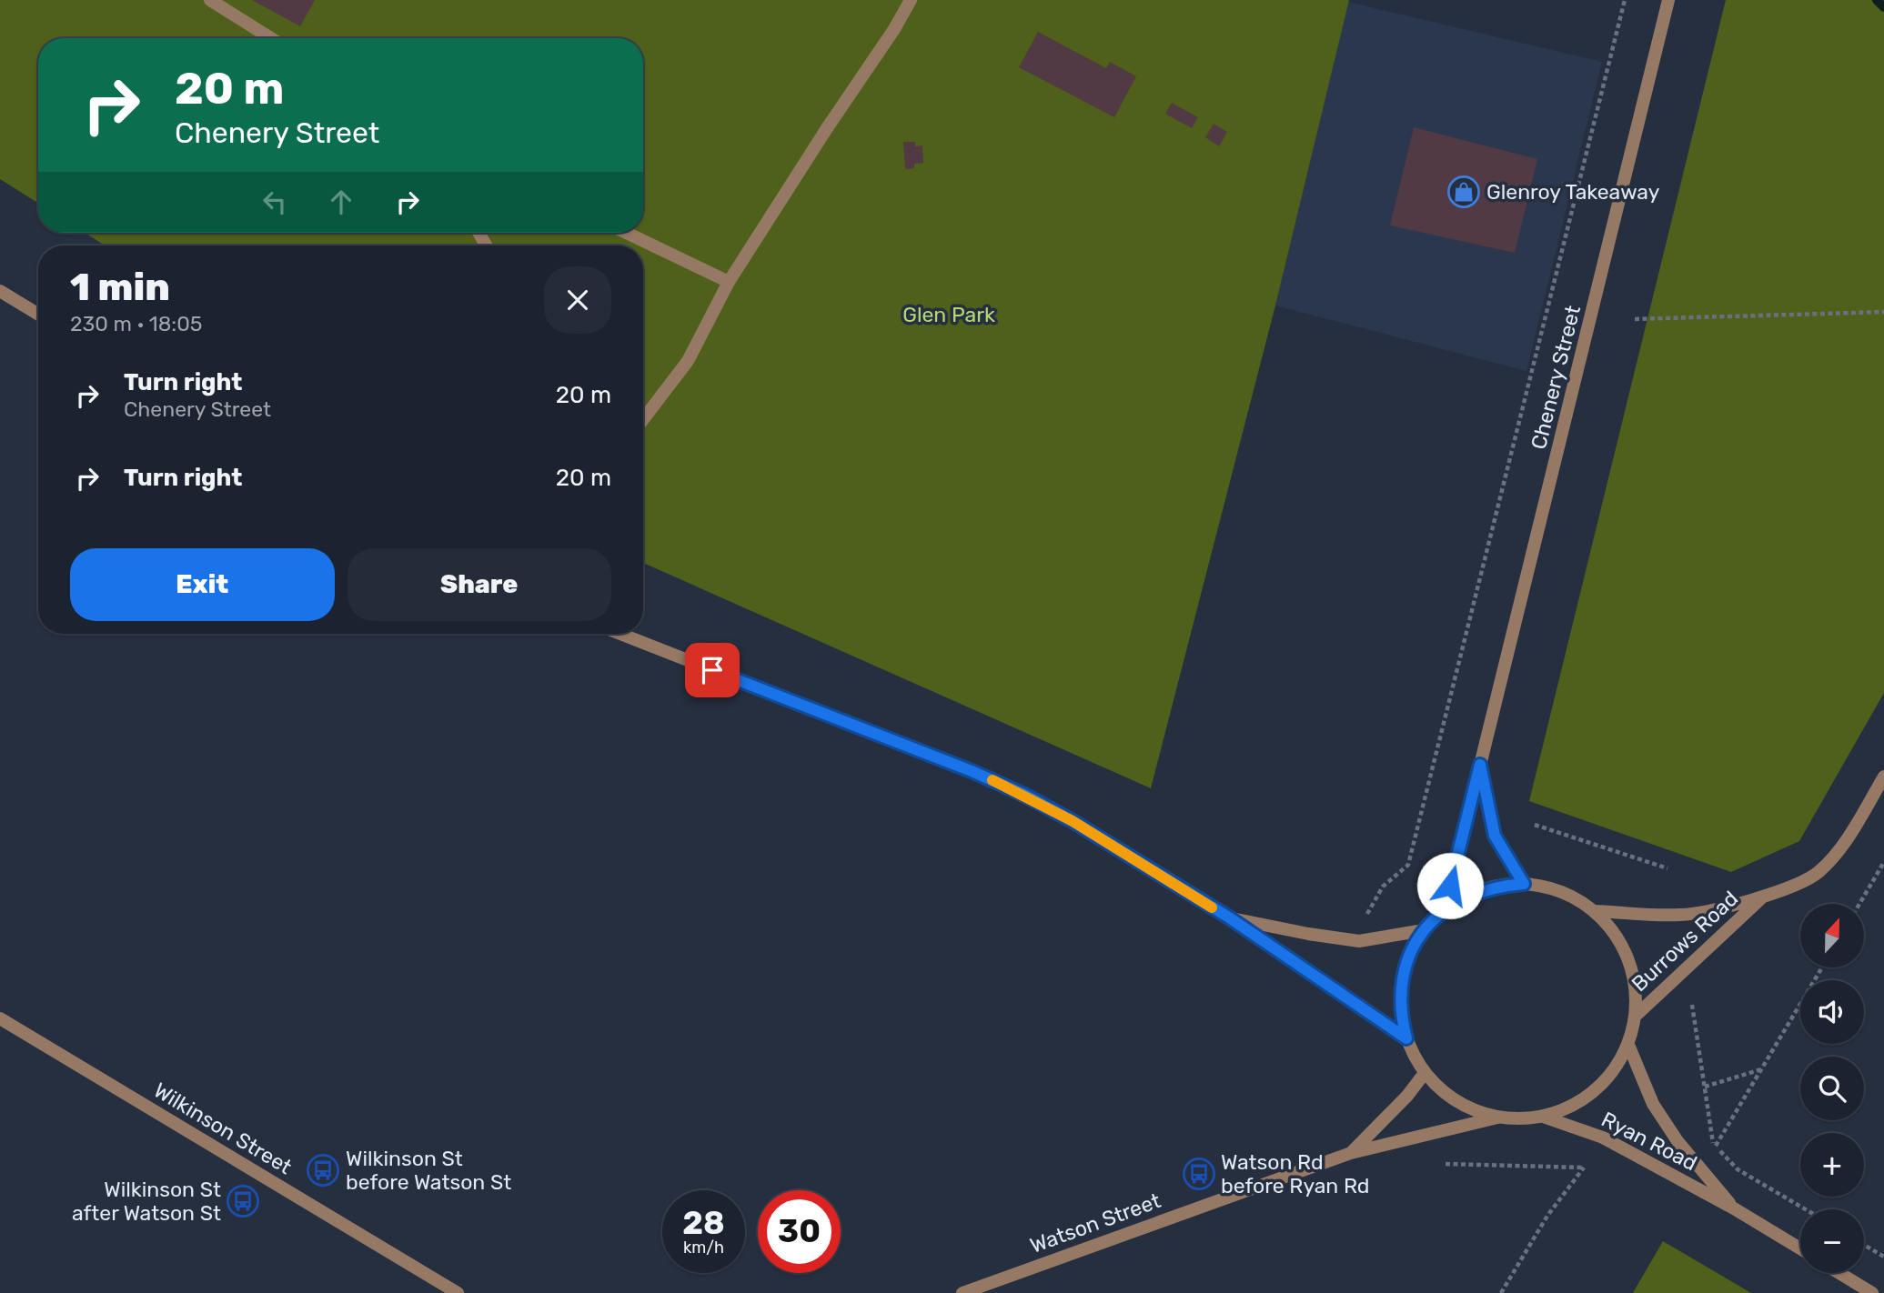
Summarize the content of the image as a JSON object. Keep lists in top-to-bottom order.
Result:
{
  "streets": {
    "street": [
      "Chenery Street",
      "Burrows Road",
      "Wilkinson Street",
      "Ryan Road",
      "Watson Street"
    ]
  },
  "parks": ["Glen Park"],
  "places": {
    "shop": ["Glenroy Takeaway"],
    "bus stop": ["Wilkinson St before Watson St", "Watson Rd before Ryan Rd", "Wilkinson St after Watson St"]
  },
  "north": "top",
  "page": {
    "turn": ["20 m", "Chenery Street"],
    "heading": ["1 min", "230 m · 18:05"],
    "list": [
      {
        "name": "Turn right",
        "note": "Chenery Street",
        "value": "20 m"
      },
      {
        "name": "Turn right",
        "value": "20 m"
      }
    ],
    "buttons": ["Exit", "Share"],
    "map_buttons": ["+", "−"],
    "speed": "28 km/h",
    "limit": "30"
  }
}
